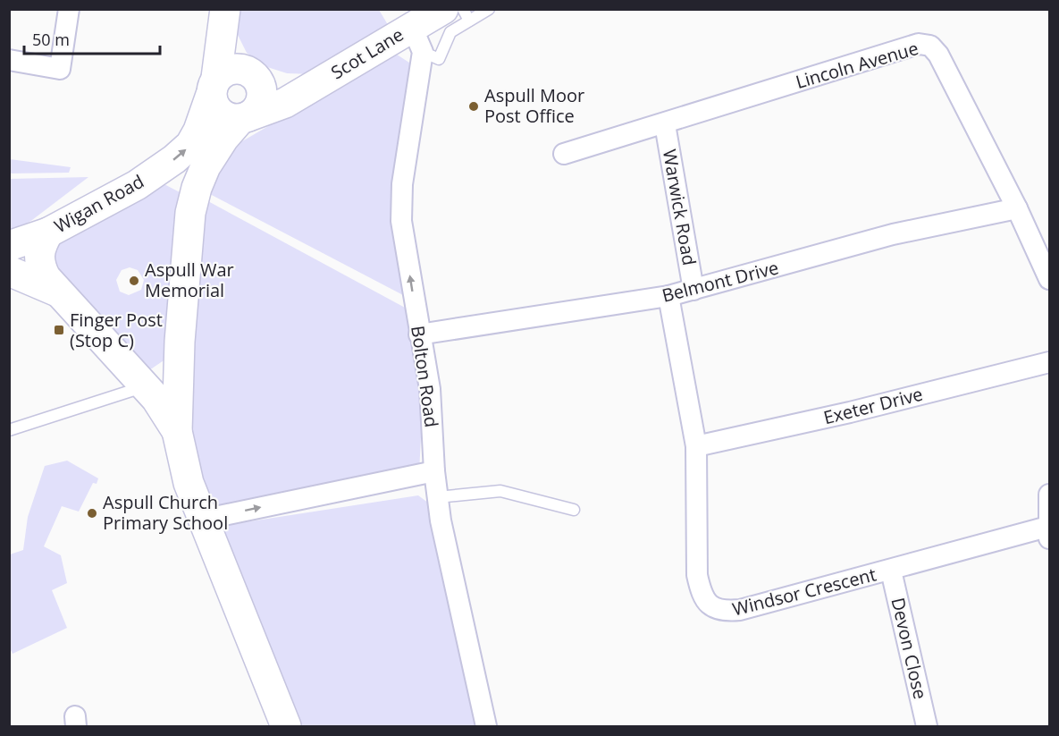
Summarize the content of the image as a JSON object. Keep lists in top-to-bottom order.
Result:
{
  "streets": {
    "main road": ["Scot Lane", "Wigan Road"],
    "street": [
      "Lincoln Avenue",
      "Warwick Road",
      "Belmont Drive",
      "Bolton Road",
      "Exeter Drive",
      "Windsor Crescent",
      "Devon Close"
    ]
  },
  "crossings": [
    ["Scot Lane", "Wigan Road"],
    ["Scot Lane", "Bolton Road"],
    ["Lincoln Avenue", "Warwick Road"],
    ["Lincoln Avenue", "Belmont Drive"],
    ["Warwick Road", "Belmont Drive"],
    ["Belmont Drive", "Bolton Road"],
    ["Belmont Drive", "Windsor Crescent"],
    ["Exeter Drive", "Windsor Crescent"],
    ["Windsor Crescent", "Devon Close"]
  ],
  "one_way": ["Bolton Road"],
  "places": {
    "other": ["Aspull Moor Post Office", "Aspull War Memorial", "Aspull Church Primary School"],
    "transit": ["Finger Post (Stop C)"]
  },
  "scale_bar": "50 m"
}
